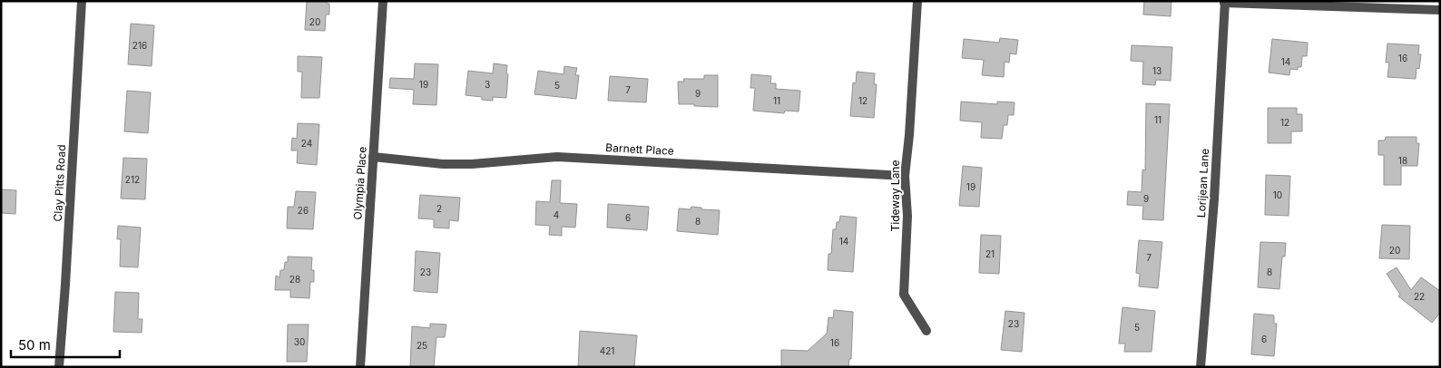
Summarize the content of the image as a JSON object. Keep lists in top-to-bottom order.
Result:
{
  "streets": {
    "street": [
      "Barnett Place",
      "Clay Pitts Road",
      "Olympia Place",
      "Lorijean Lane",
      "Tideway Lane"
    ]
  },
  "crossings": [
    ["Barnett Place", "Olympia Place"],
    ["Barnett Place", "Tideway Lane"]
  ],
  "house_numbers": [
    "20",
    "216",
    "16",
    "14",
    "13",
    "19",
    "3",
    "5",
    "7",
    "9",
    "11",
    "12",
    "11",
    "12",
    "24",
    "18",
    "212",
    "19",
    "10",
    "9",
    "2",
    "26",
    "4",
    "6",
    "8",
    "14",
    "20",
    "21",
    "7",
    "23",
    "8",
    "28",
    "22",
    "23",
    "5",
    "6",
    "30",
    "16",
    "25",
    "421"
  ],
  "scale_bar": "50 m"
}
